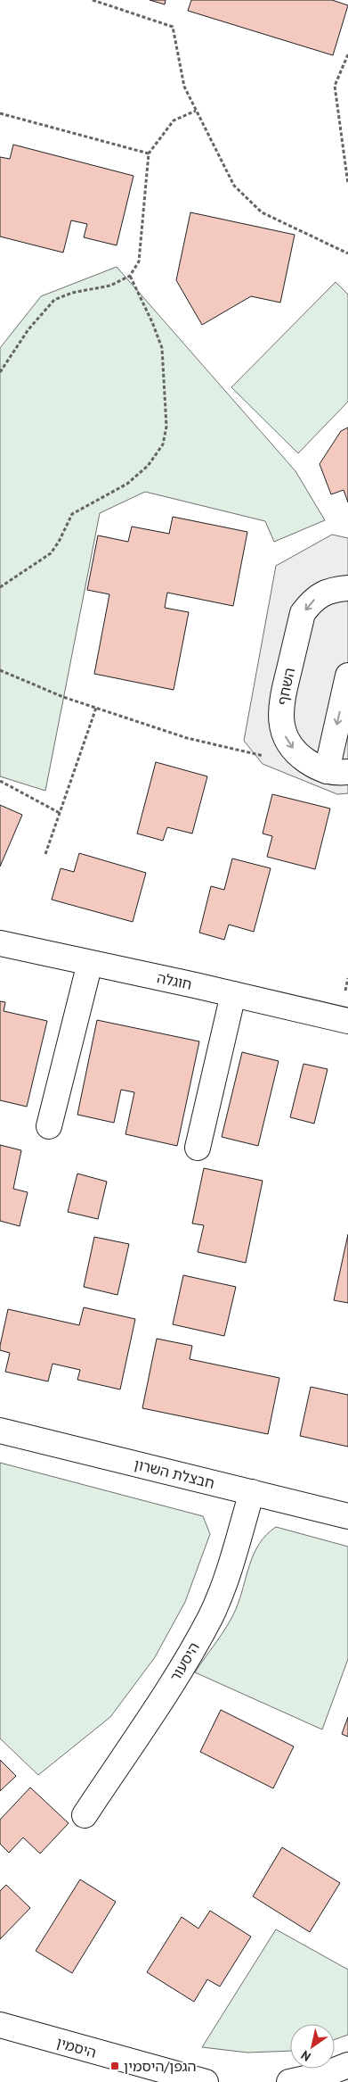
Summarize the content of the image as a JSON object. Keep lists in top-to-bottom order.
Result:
{
  "streets": {
    "street": [
      "השחף",
      "חוגלה",
      "חבצלת השרון",
      "היסעור",
      "היסמין"
    ]
  },
  "crossings": [
    ["חבצלת השרון", "היסעור"]
  ],
  "places": {
    "transit": ["הגפן/היסמין"]
  },
  "north": "bottom left"
}
